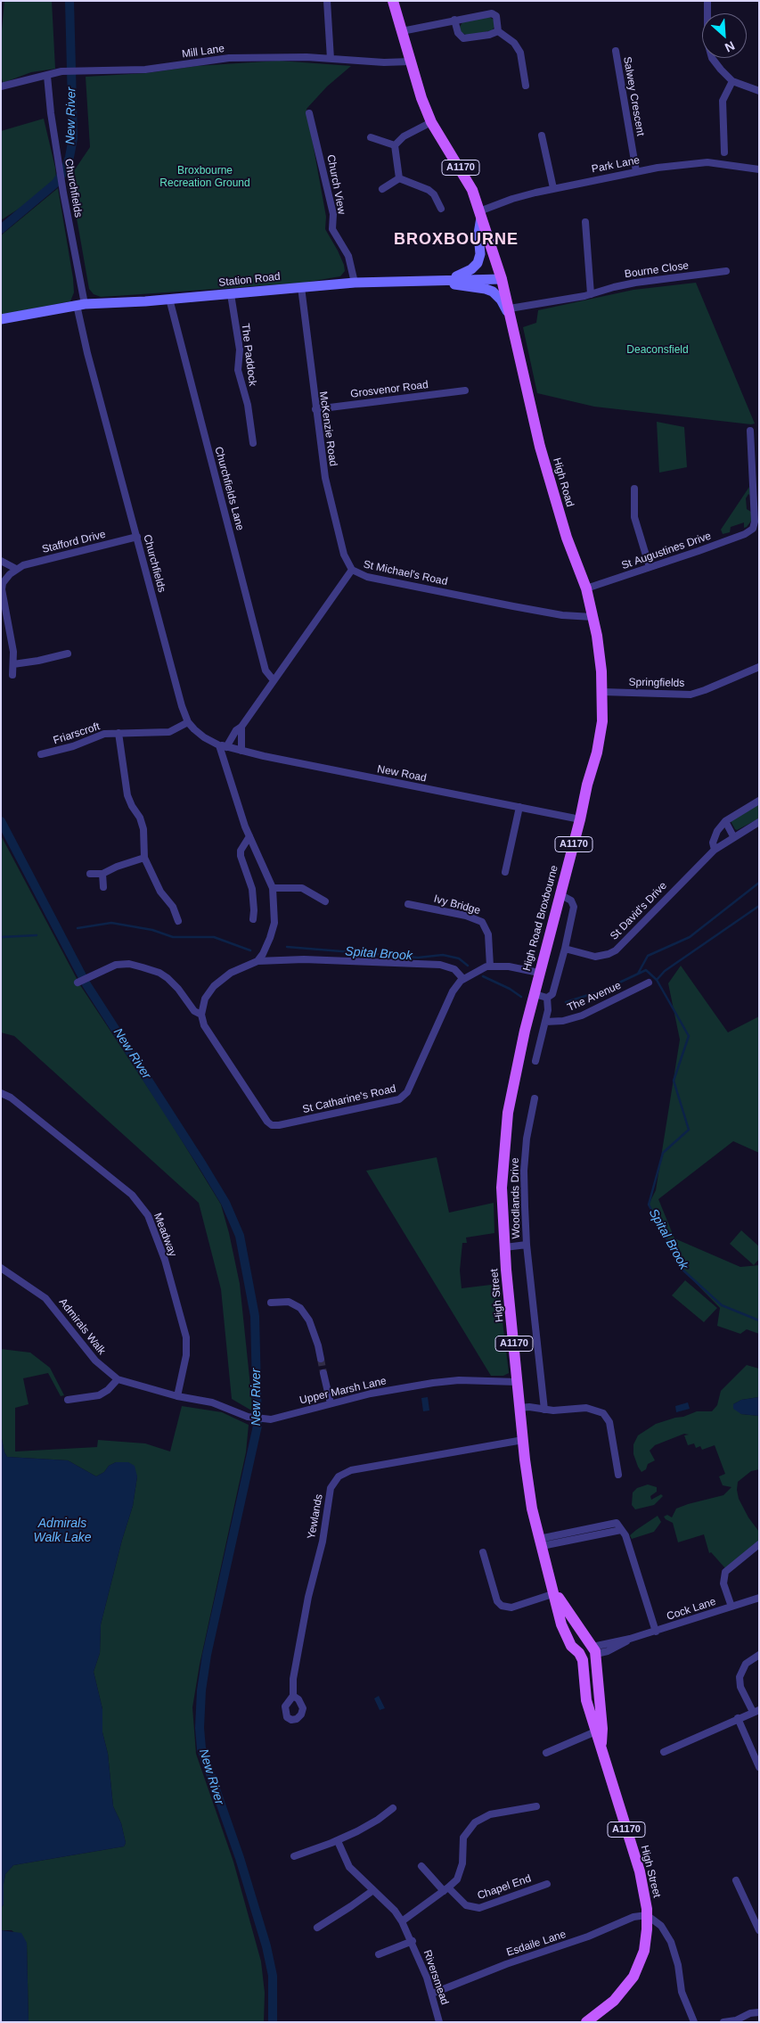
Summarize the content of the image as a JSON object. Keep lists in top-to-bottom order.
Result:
{
  "streets": {
    "main road": [
      "A1170",
      "Station Road",
      "High Road",
      "High Road Broxbourne",
      "High Street"
    ],
    "street": [
      "Mill Lane",
      "Salwey Crescent",
      "Park Lane",
      "Church View",
      "Churchfields",
      "Bourne Close",
      "The Paddock",
      "Grosvenor Road",
      "McKenzie Road",
      "Churchfields Lane",
      "Stafford Drive",
      "St Augustines Drive",
      "St Michael's Road",
      "Springfields",
      "Friarscroft",
      "New Road",
      "Ivy Bridge",
      "St David's Drive",
      "The Avenue",
      "St Catharine's Road",
      "Woodlands Drive",
      "Meadway",
      "Admirals Walk",
      "Upper Marsh Lane",
      "Yewlands",
      "Cock Lane",
      "Chapel End",
      "Esdaile Lane",
      "Riversmead"
    ]
  },
  "crossings": [
    ["Mill Lane", "A1170"],
    ["Mill Lane", "Churchfields"],
    ["Salwey Crescent", "Park Lane"],
    ["Park Lane", "A1170"],
    ["A1170", "Station Road"],
    ["A1170", "High Road"],
    ["A1170", "High Street"],
    ["A1170", "Esdaile Lane"],
    ["Church View", "Station Road"],
    ["Churchfields", "Station Road"],
    ["Churchfields", "Stafford Drive"],
    ["Churchfields", "St Michael's Road"],
    ["Churchfields", "Friarscroft"],
    ["Churchfields", "New Road"],
    ["Bourne Close", "High Road"],
    ["Station Road", "The Paddock"],
    ["Station Road", "McKenzie Road"],
    ["Station Road", "High Road"],
    ["Station Road", "Churchfields Lane"],
    ["Grosvenor Road", "McKenzie Road"],
    ["McKenzie Road", "St Michael's Road"],
    ["High Road", "St Augustines Drive"],
    ["High Road", "St Michael's Road"],
    ["High Road", "Springfields"],
    ["High Road", "High Road Broxbourne"],
    ["Churchfields Lane", "St Michael's Road"],
    ["St Michael's Road", "New Road"],
    ["Springfields", "High Road Broxbourne"],
    ["New Road", "High Road Broxbourne"],
    ["Ivy Bridge", "St Catharine's Road"],
    ["High Road Broxbourne", "St Catharine's Road"],
    ["High Road Broxbourne", "High Street"],
    ["Woodlands Drive", "High Street"],
    ["Meadway", "Admirals Walk"],
    ["Meadway", "Upper Marsh Lane"],
    ["High Street", "Upper Marsh Lane"],
    ["High Street", "Yewlands"],
    ["High Street", "Cock Lane"],
    ["High Street", "Esdaile Lane"],
    ["Admirals Walk", "Upper Marsh Lane"],
    ["Esdaile Lane", "Riversmead"]
  ],
  "districts": ["BROXBOURNE"],
  "water": ["New River", "Spital Brook", "Admirals Walk Lake"],
  "parks": ["Broxbourne Recreation Ground", "Deaconsfield"],
  "north": "bottom right"
}
